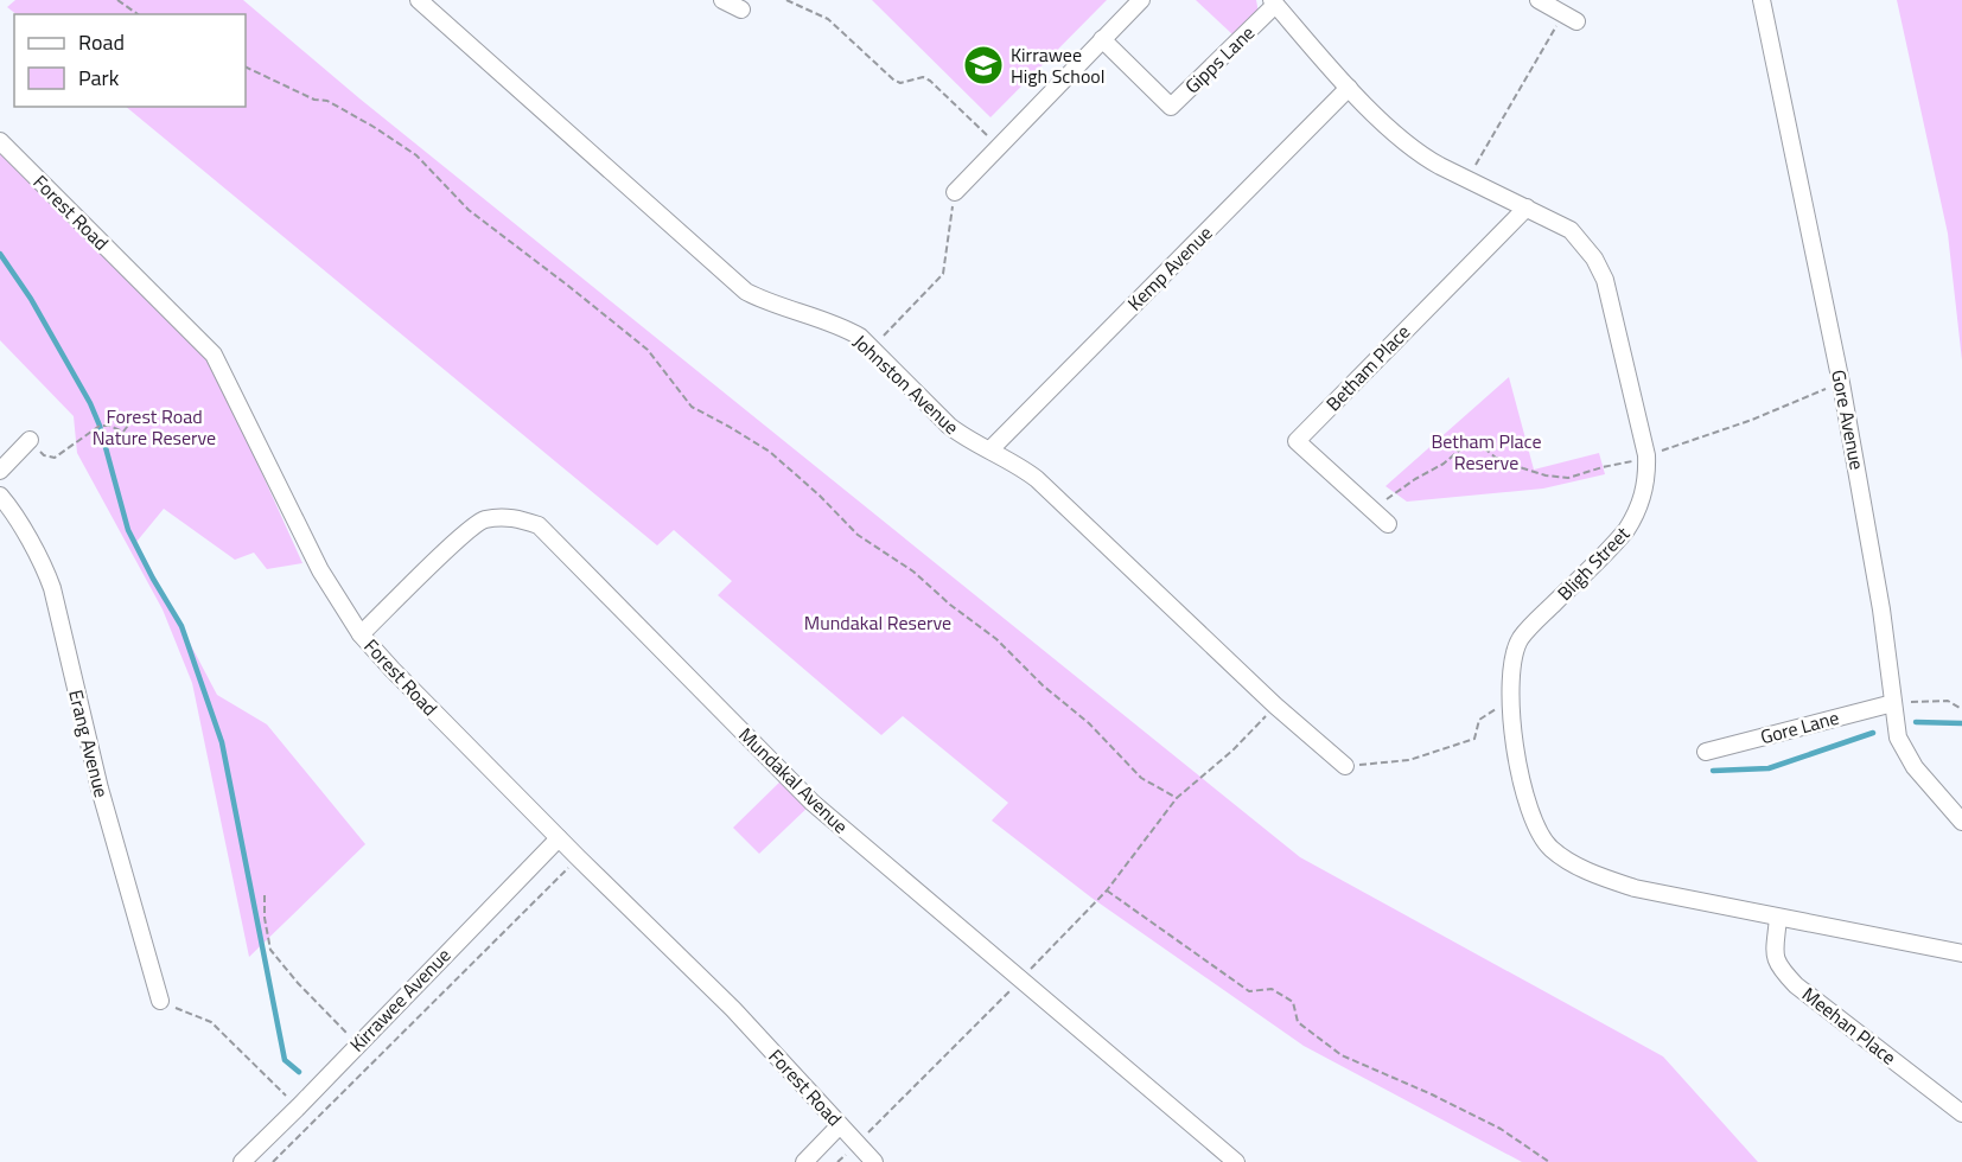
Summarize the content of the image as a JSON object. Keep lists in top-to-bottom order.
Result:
{
  "streets": {
    "street": [
      "Gipps Lane",
      "Forest Road",
      "Kemp Avenue",
      "Betham Place",
      "Johnston Avenue",
      "Gore Avenue",
      "Bligh Street",
      "Gore Lane",
      "Erang Avenue",
      "Mundakal Avenue",
      "Kirrawee Avenue",
      "Meehan Place"
    ]
  },
  "crossings": [
    ["Gipps Lane", "Bligh Street"],
    ["Forest Road", "Mundakal Avenue"],
    ["Forest Road", "Kirrawee Avenue"],
    ["Kemp Avenue", "Johnston Avenue"],
    ["Kemp Avenue", "Bligh Street"],
    ["Betham Place", "Bligh Street"],
    ["Gore Avenue", "Gore Lane"],
    ["Bligh Street", "Meehan Place"]
  ],
  "parks": ["Forest Road Nature Reserve", "Betham Place Reserve", "Mundakal Reserve"],
  "places": {
    "school or university": ["Kirrawee High School"]
  },
  "legend": ["Road", "Park"]
}
